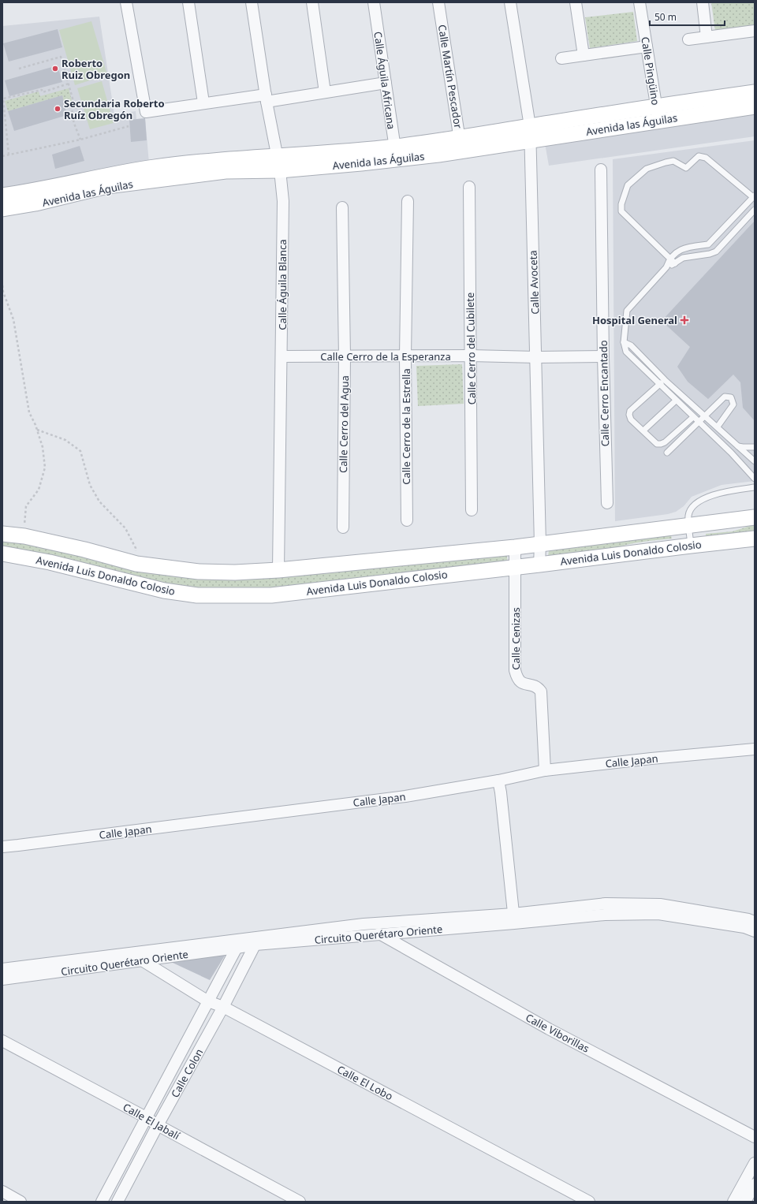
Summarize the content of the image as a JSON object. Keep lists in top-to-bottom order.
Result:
{
  "streets": {
    "street": [
      "Calle Pingüino",
      "Calle Martín Pescador",
      "Calle Águila Africana",
      "Avenida las Águilas",
      "Calle Avoceta",
      "Calle Águila Blanca",
      "Calle Cerro del Cubilete",
      "Calle Cerro de la Esperanza",
      "Calle Cerro Encantado",
      "Calle Cerro del Agua",
      "Calle Cerro de la Estrella",
      "Avenida Luis Donaldo Colosio",
      "Calle Cenizas",
      "Calle Japan",
      "Circuito Querétaro Oriente",
      "Calle Viborillas",
      "Calle Colon",
      "Calle El Lobo",
      "Calle El Jabalí"
    ]
  },
  "crossings": [
    ["Calle Pingüino", "Avenida las Águilas"],
    ["Calle Martín Pescador", "Avenida las Águilas"],
    ["Calle Águila Africana", "Avenida las Águilas"],
    ["Avenida las Águilas", "Calle Avoceta"],
    ["Avenida las Águilas", "Calle Águila Blanca"],
    ["Calle Avoceta", "Calle Cerro de la Esperanza"],
    ["Calle Avoceta", "Avenida Luis Donaldo Colosio"],
    ["Calle Águila Blanca", "Calle Cerro de la Esperanza"],
    ["Calle Águila Blanca", "Avenida Luis Donaldo Colosio"],
    ["Calle Cerro del Cubilete", "Calle Cerro de la Esperanza"],
    ["Calle Cerro de la Esperanza", "Calle Cerro Encantado"],
    ["Calle Cerro de la Esperanza", "Calle Cerro del Agua"],
    ["Calle Cerro de la Esperanza", "Calle Cerro de la Estrella"],
    ["Avenida Luis Donaldo Colosio", "Calle Cenizas"],
    ["Calle Cenizas", "Calle Japan"],
    ["Circuito Querétaro Oriente", "Calle Viborillas"],
    ["Circuito Querétaro Oriente", "Calle Colon"],
    ["Circuito Querétaro Oriente", "Calle El Lobo"],
    ["Calle Colon", "Calle El Lobo"],
    ["Calle Colon", "Calle El Jabalí"]
  ],
  "places": {
    "other": ["Roberto Ruiz Obregon", "Secundaria Roberto Ruíz Obregón"],
    "health": ["Hospital General"]
  },
  "scale_bar": "50 m"
}
